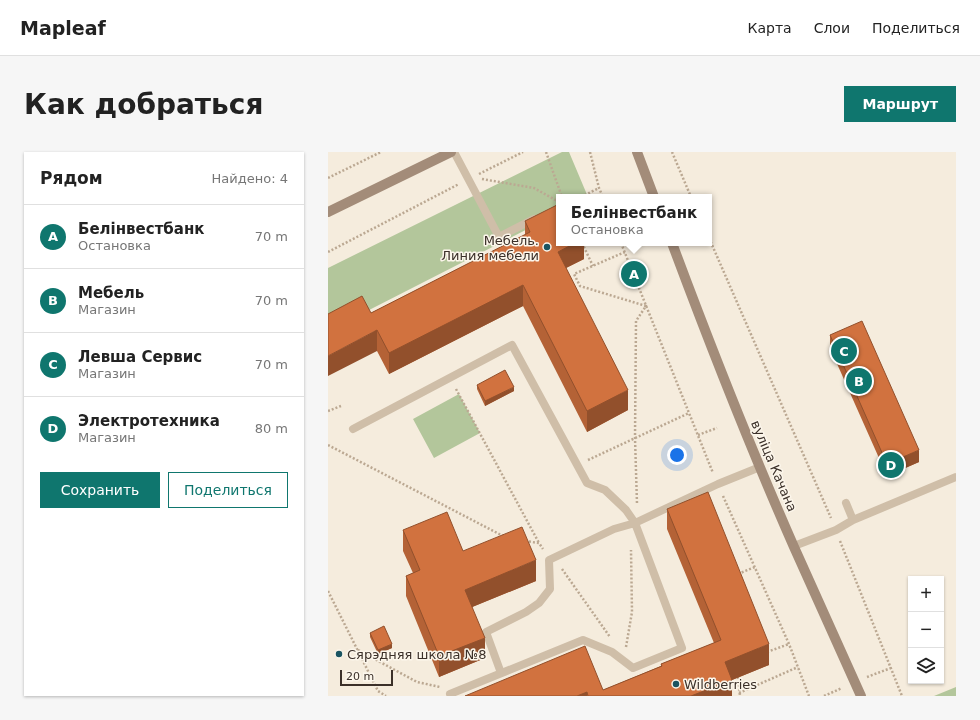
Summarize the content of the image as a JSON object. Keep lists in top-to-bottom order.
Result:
{
  "streets": {
    "main road": ["вуліца Качана"]
  },
  "places": ["Мебель. Линия мебели", "Сярэдняя школа №8", "Wildberries"],
  "scale_bar": "20 m",
  "page": {
    "header": "Mapleaf",
    "nav": ["Карта", "Слои", "Поделиться"],
    "buttons": [
      "Маршрут",
      ["Сохранить", "Поделиться"]
    ],
    "title": "Как добраться",
    "heading": ["Рядом", "Найдено: 4"],
    "popup": ["Белінвестбанк", "Остановка"],
    "list": [
      {
        "mark": "A",
        "name": "Белінвестбанк",
        "note": "Остановка",
        "value": "70 m"
      },
      {
        "mark": "B",
        "name": "Мебель",
        "note": "Магазин",
        "value": "70 m"
      },
      {
        "mark": "C",
        "name": "Левша Сервис",
        "note": "Магазин",
        "value": "70 m"
      },
      {
        "mark": "D",
        "name": "Электротехника",
        "note": "Магазин",
        "value": "80 m"
      }
    ],
    "pins": [
      "A",
      "C",
      "B",
      "D"
    ],
    "map_buttons": ["+", "−"],
    "scale": "20 m"
  }
}
